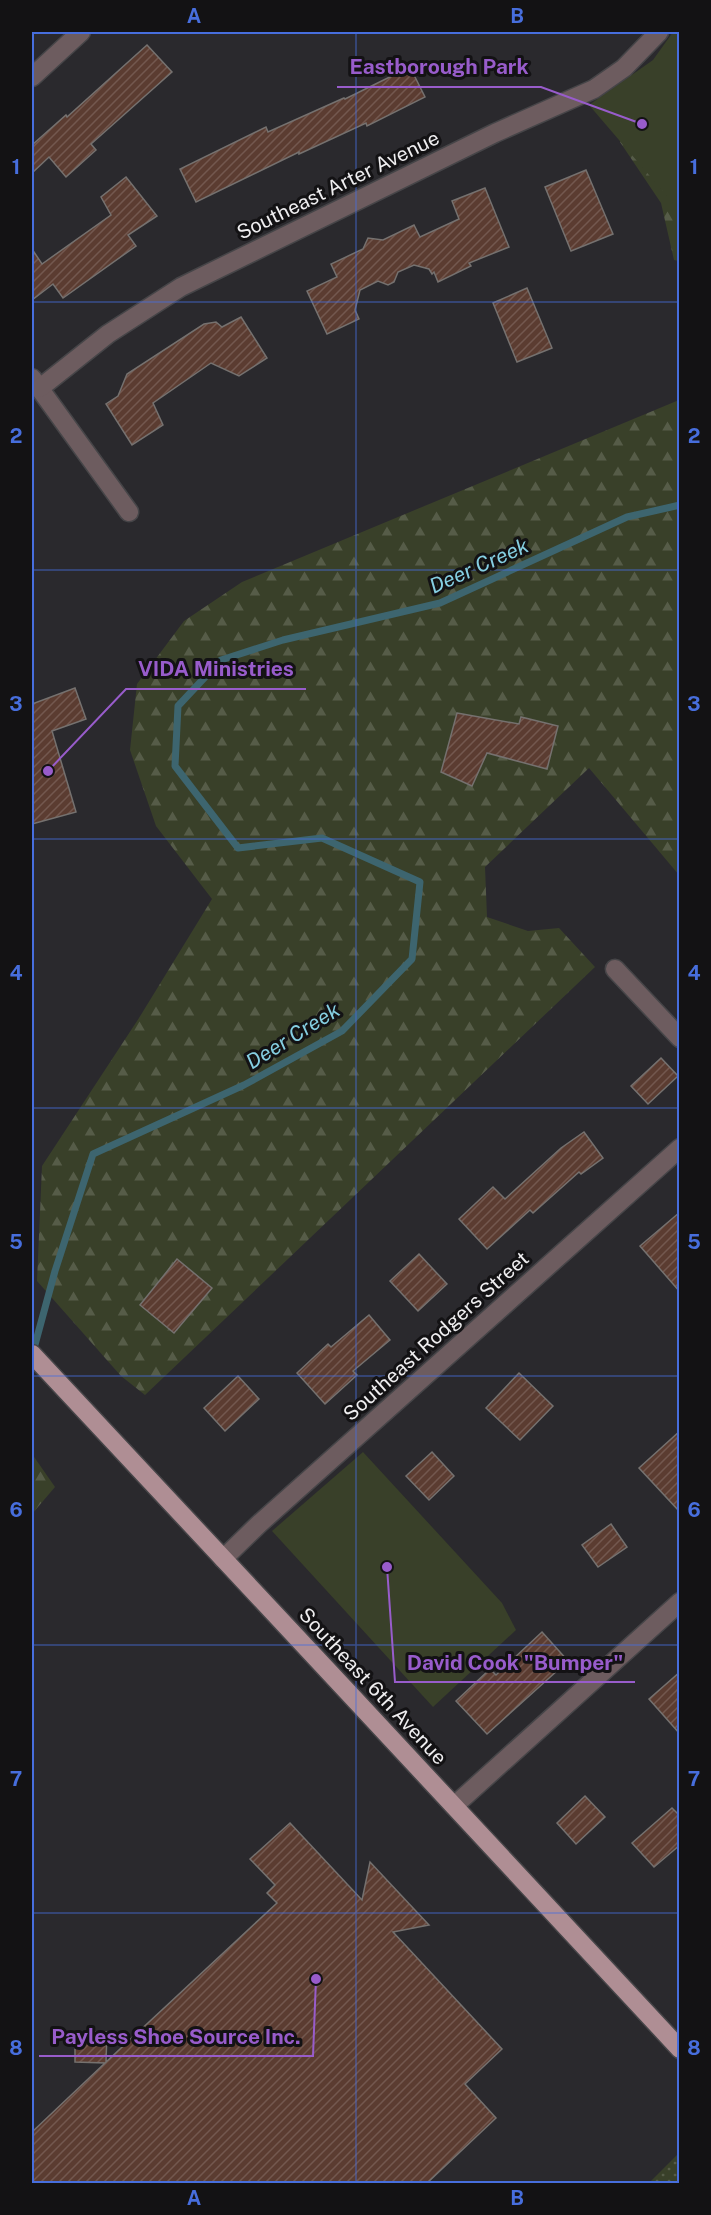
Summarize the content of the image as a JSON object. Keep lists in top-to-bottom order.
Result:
{
  "streets": {
    "main road": ["Southeast 6th Avenue"],
    "street": ["Southeast Arter Avenue", "Southeast Rodgers Street"]
  },
  "crossings": [
    ["Southeast Rodgers Street", "Southeast 6th Avenue"]
  ],
  "water": ["Deer Creek"],
  "places": [
    "Eastborough Park",
    "VIDA Ministries",
    "David Cook \"Bumper\"",
    "Payless Shoe Source Inc."
  ],
  "grid": {
    "columns": ["A", "B"],
    "rows": [
      "1",
      "2",
      "3",
      "4",
      "5",
      "6",
      "7",
      "8"
    ]
  }
}
